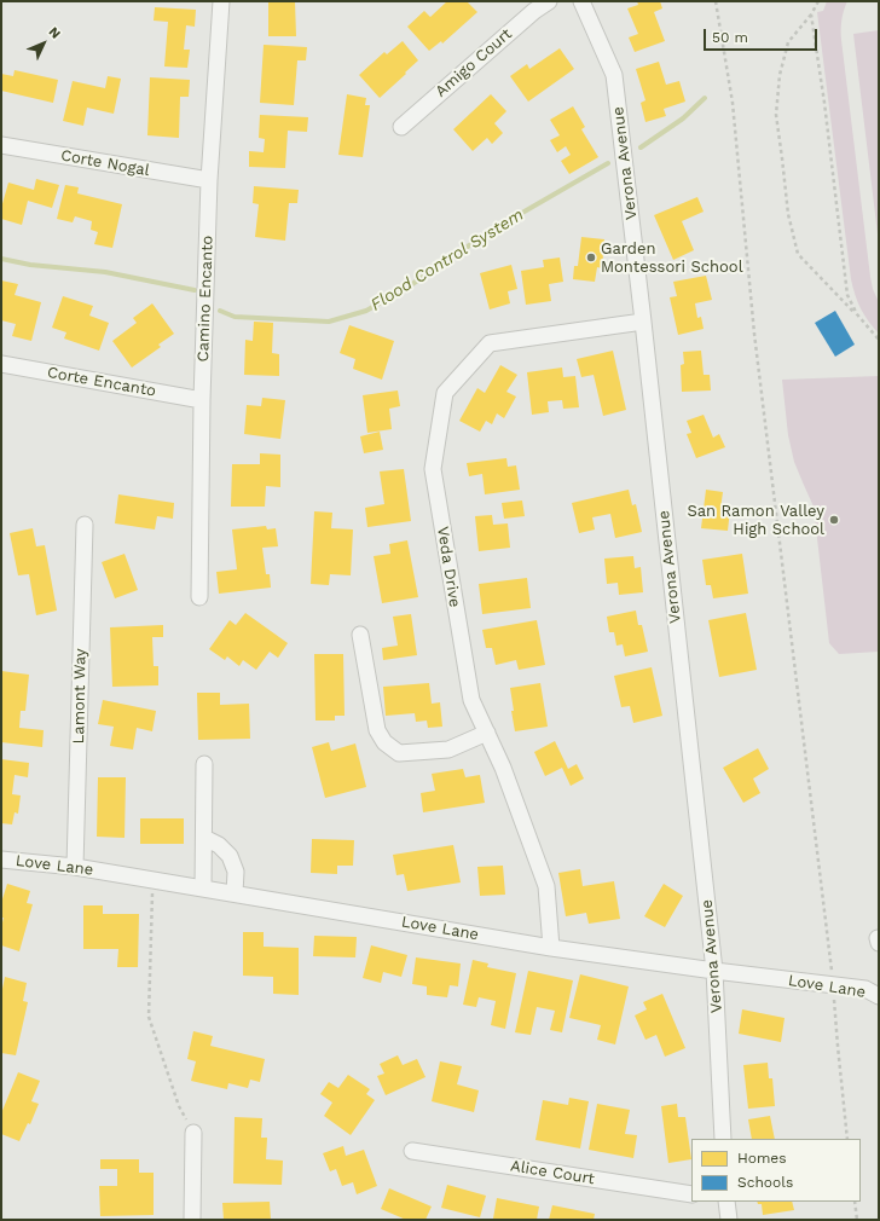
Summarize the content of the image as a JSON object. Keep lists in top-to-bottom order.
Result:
{
  "streets": {
    "street": [
      "Amigo Court",
      "Corte Nogal",
      "Verona Avenue",
      "Camino Encanto",
      "Corte Encanto",
      "Veda Drive",
      "Lamont Way",
      "Love Lane",
      "Alice Court"
    ]
  },
  "crossings": [
    ["Corte Nogal", "Camino Encanto"],
    ["Verona Avenue", "Veda Drive"],
    ["Verona Avenue", "Love Lane"],
    ["Camino Encanto", "Corte Encanto"],
    ["Veda Drive", "Love Lane"],
    ["Lamont Way", "Love Lane"]
  ],
  "water": ["Flood Control System"],
  "places": ["Garden Montessori School", "San Ramon Valley High School"],
  "legend": ["Homes", "Schools"],
  "scale_bar": "50 m",
  "north": "top right"
}
